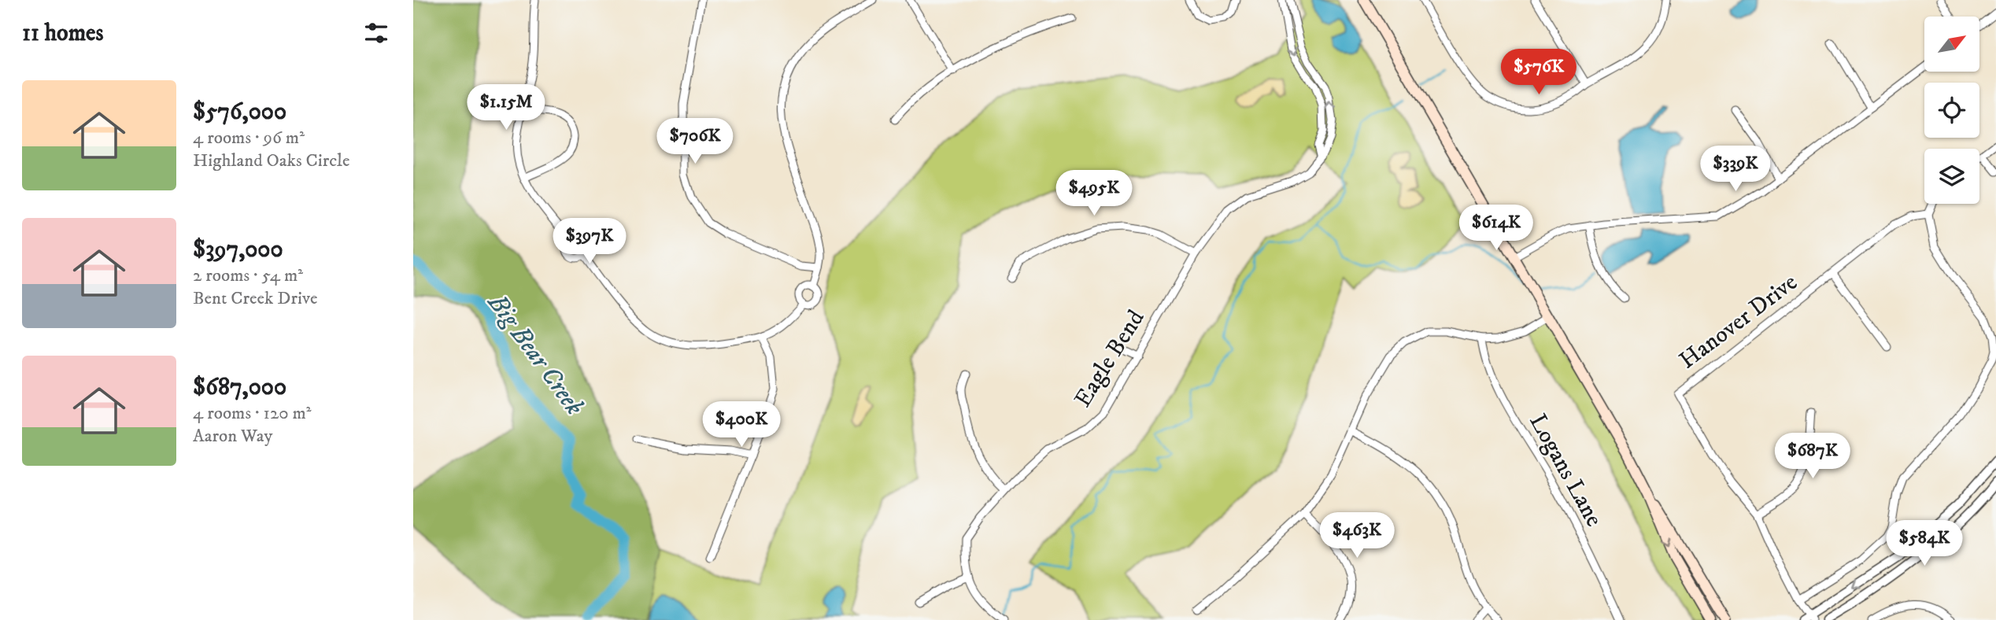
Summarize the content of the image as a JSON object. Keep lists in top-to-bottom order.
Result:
{
  "streets": {
    "street": ["Hanover Drive", "Eagle Bend", "Logans Lane"]
  },
  "water": ["Big Bear Creek"],
  "north": "top right",
  "page": {
    "heading": "11 homes",
    "price": [
      "$576K",
      "$1.15M",
      "$706K",
      "$339K",
      "$495K",
      "$614K",
      "$397K",
      "$400K",
      "$687K",
      "$463K",
      "$584K"
    ],
    "list": [
      {
        "name": "$576,000",
        "note": "4 rooms · 96 m² · Highland Oaks Circle"
      },
      {
        "name": "$397,000",
        "note": "2 rooms · 54 m² · Bent Creek Drive"
      },
      {
        "name": "$687,000",
        "note": "4 rooms · 120 m² · Aaron Way"
      }
    ]
  }
}
